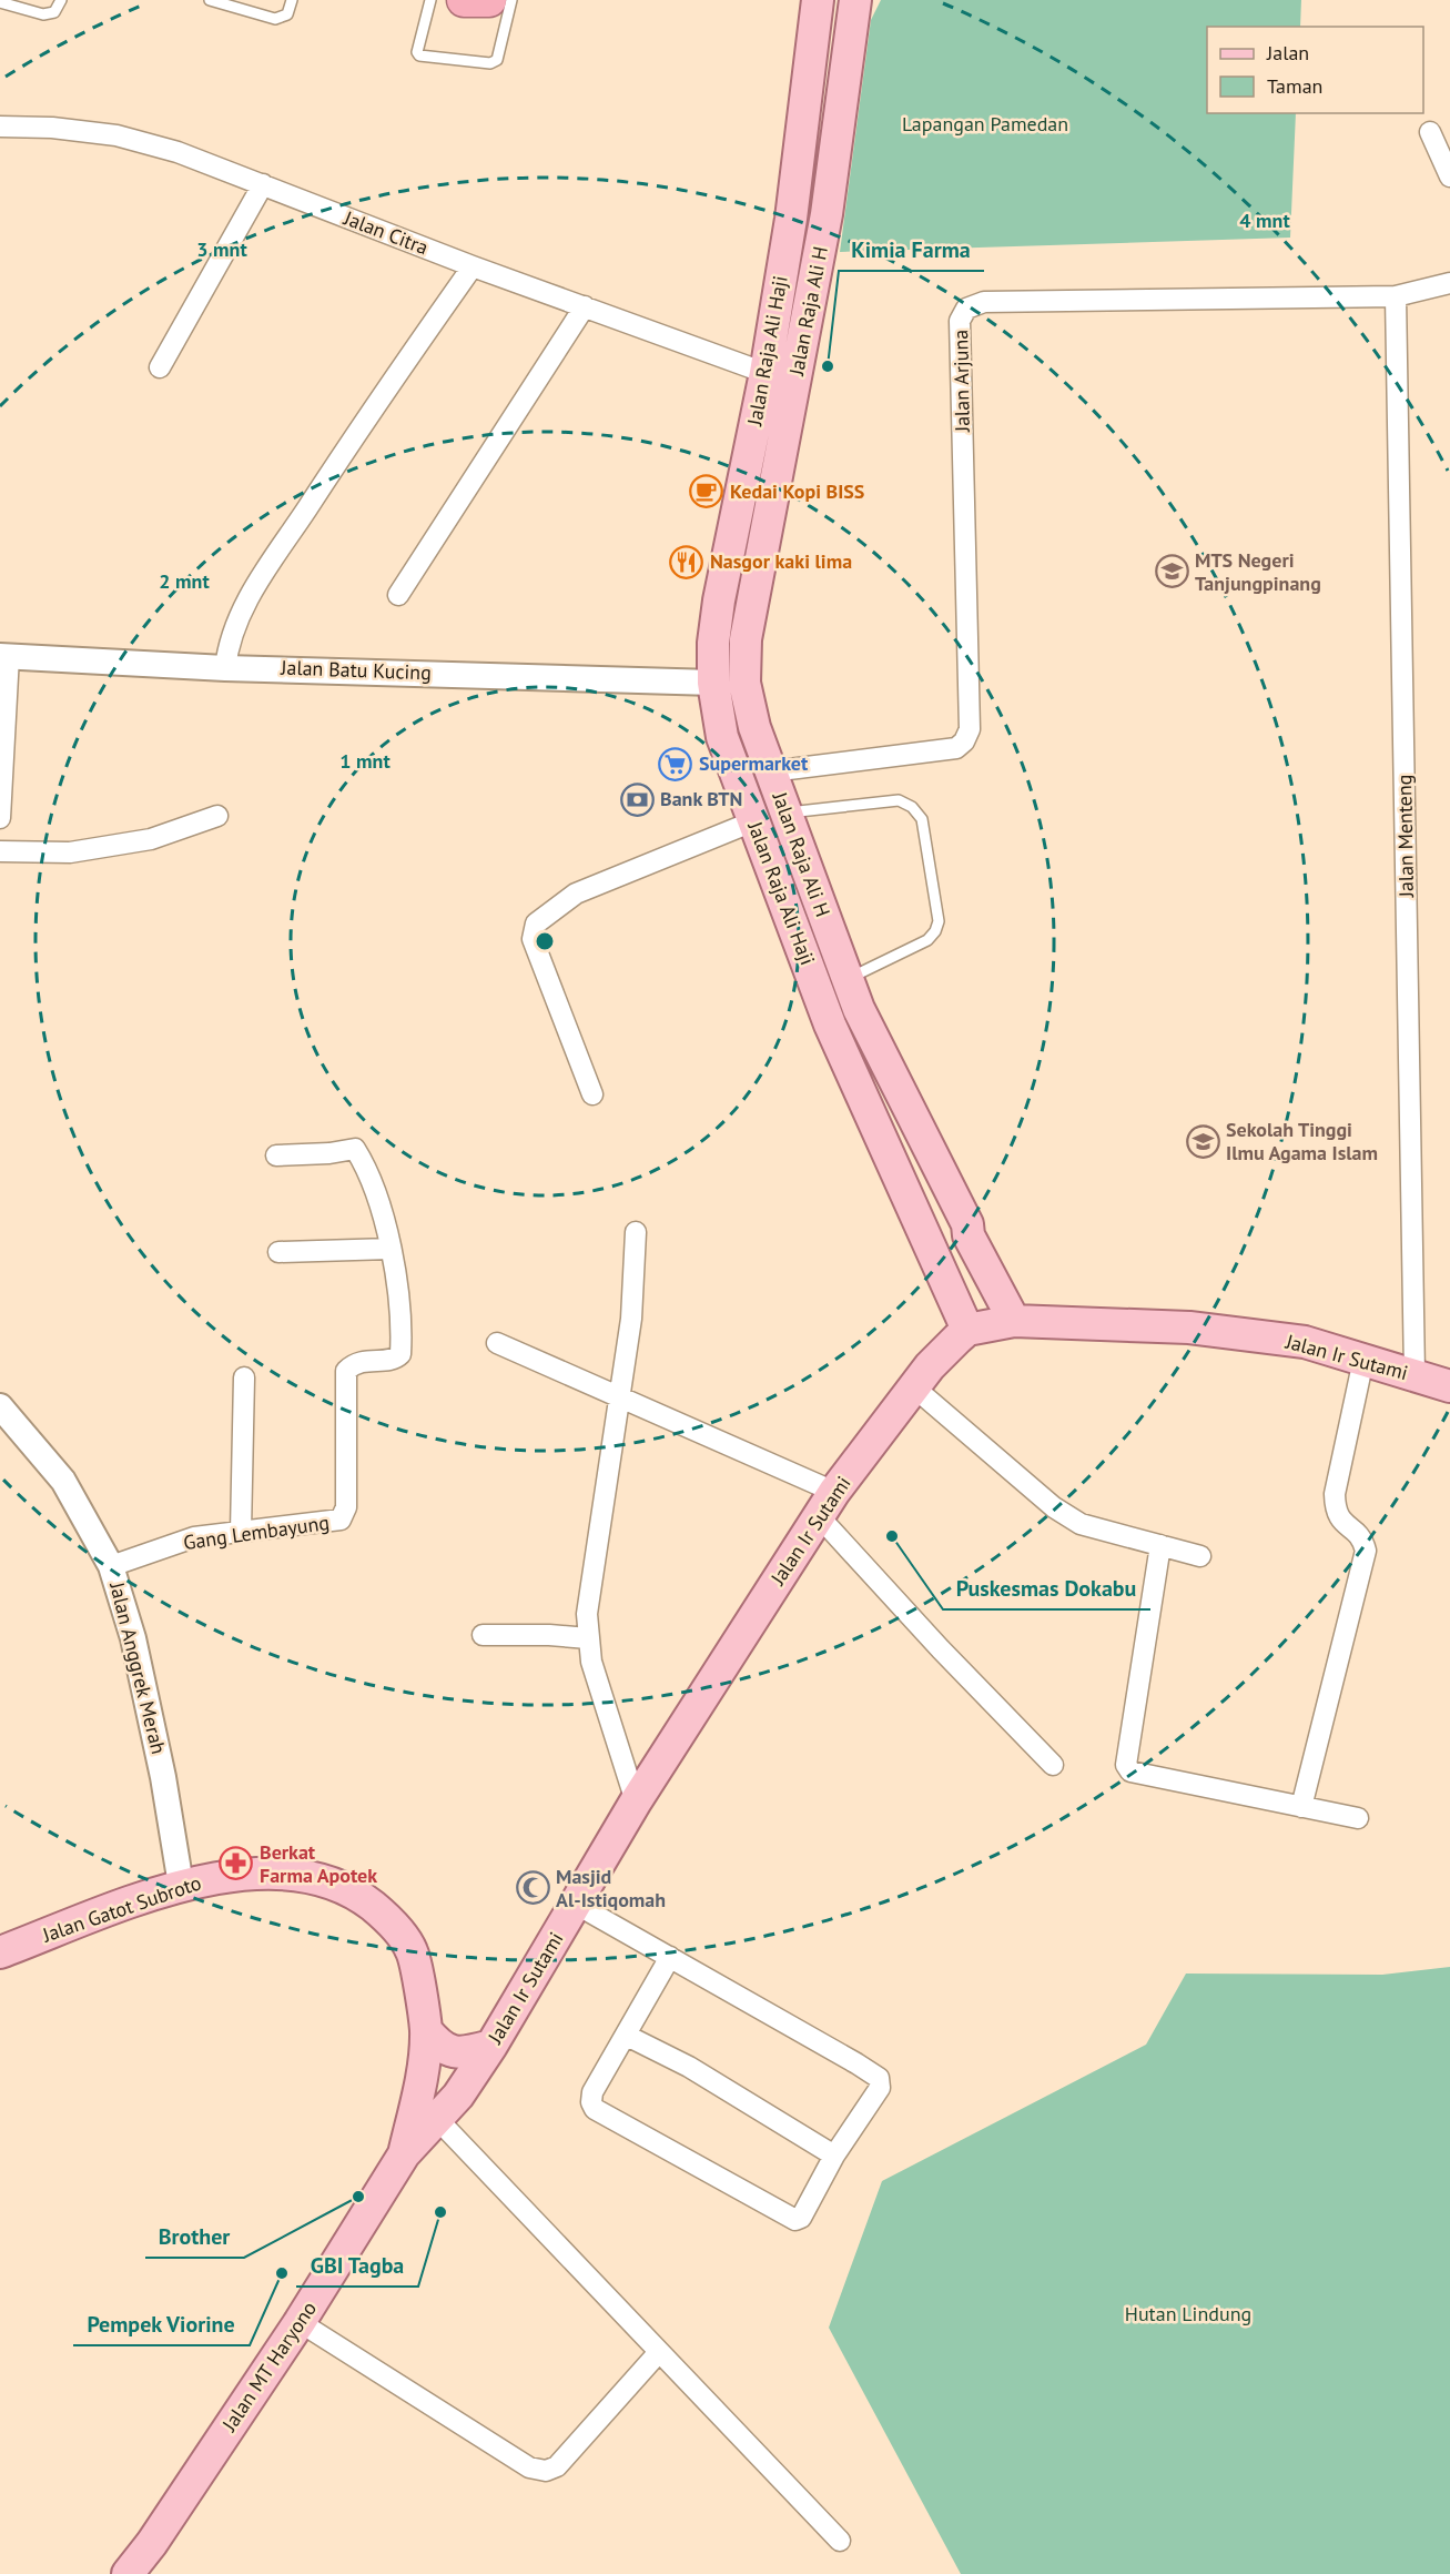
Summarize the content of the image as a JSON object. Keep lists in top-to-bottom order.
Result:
{
  "streets": {
    "main road": [
      "Jalan Raja Ali H",
      "Jalan Raja Ali Haji",
      "Jalan Ir Sutami",
      "Jalan Gatot Subroto",
      "Jalan MT Haryono"
    ],
    "street": [
      "Jalan Citra",
      "Jalan Arjuna",
      "Jalan Batu Kucing",
      "Jalan Menteng",
      "Gang Lembayung",
      "Jalan Anggrek Merah"
    ]
  },
  "crossings": [
    ["Jalan Citra", "Jalan Raja Ali Haji"],
    ["Jalan Raja Ali H", "Jalan Arjuna"],
    ["Jalan Raja Ali H", "Jalan Ir Sutami"],
    ["Jalan Raja Ali Haji", "Jalan Batu Kucing"],
    ["Jalan Raja Ali Haji", "Jalan Ir Sutami"],
    ["Jalan Arjuna", "Jalan Menteng"],
    ["Jalan Menteng", "Jalan Ir Sutami"],
    ["Jalan Ir Sutami", "Jalan Gatot Subroto"],
    ["Jalan Ir Sutami", "Jalan MT Haryono"],
    ["Gang Lembayung", "Jalan Anggrek Merah"],
    ["Jalan Anggrek Merah", "Jalan Gatot Subroto"],
    ["Jalan Gatot Subroto", "Jalan MT Haryono"]
  ],
  "parks": ["Lapangan Pamedan", "Hutan Lindung"],
  "places": {
    "other": [
      "Kimia Farma",
      "Puskesmas Dokabu",
      "Brother",
      "GBI Tagba",
      "Pempek Viorine"
    ],
    "cafe": ["Kedai Kopi BISS"],
    "restaurant": ["Nasgor kaki lima"],
    "school or university": ["MTS Negeri Tanjungpinang", "Sekolah Tinggi Ilmu Agama Islam"],
    "supermarket": ["Supermarket"],
    "bank": ["Bank BTN"],
    "pharmacy": ["Berkat Farma Apotek"],
    "mosque": ["Masjid Al-Istiqomah"]
  },
  "legend": ["Jalan", "Taman"],
  "rings": [
    "4 mnt",
    "3 mnt",
    "2 mnt",
    "1 mnt"
  ]
}
